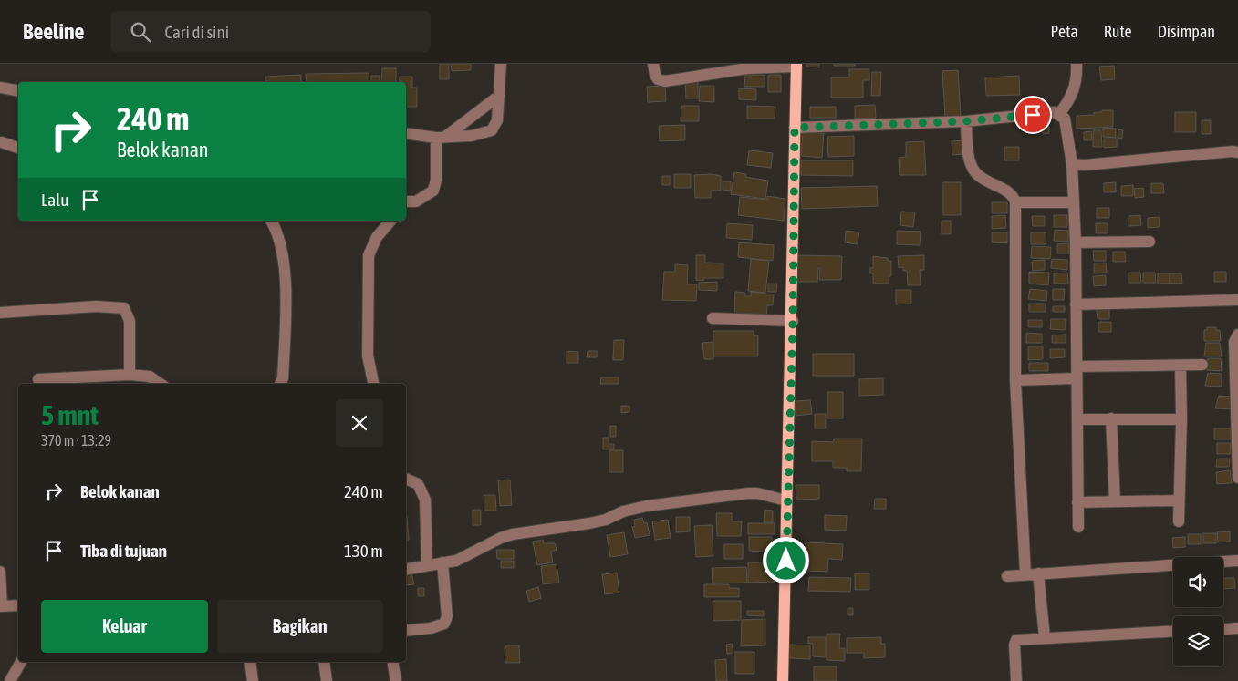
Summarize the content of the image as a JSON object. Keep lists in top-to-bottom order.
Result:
{
  "page": {
    "header": "Beeline",
    "search": "Cari di sini",
    "nav": ["Peta", "Rute", "Disimpan"],
    "turn": ["240 m", "Belok kanan"],
    "then": "Lalu",
    "heading": ["5 mnt", "370 m · 13:29"],
    "list": [
      {
        "name": "Belok kanan",
        "value": "240 m"
      },
      {
        "name": "Tiba di tujuan",
        "value": "130 m"
      }
    ],
    "buttons": ["Keluar", "Bagikan"]
  }
}
